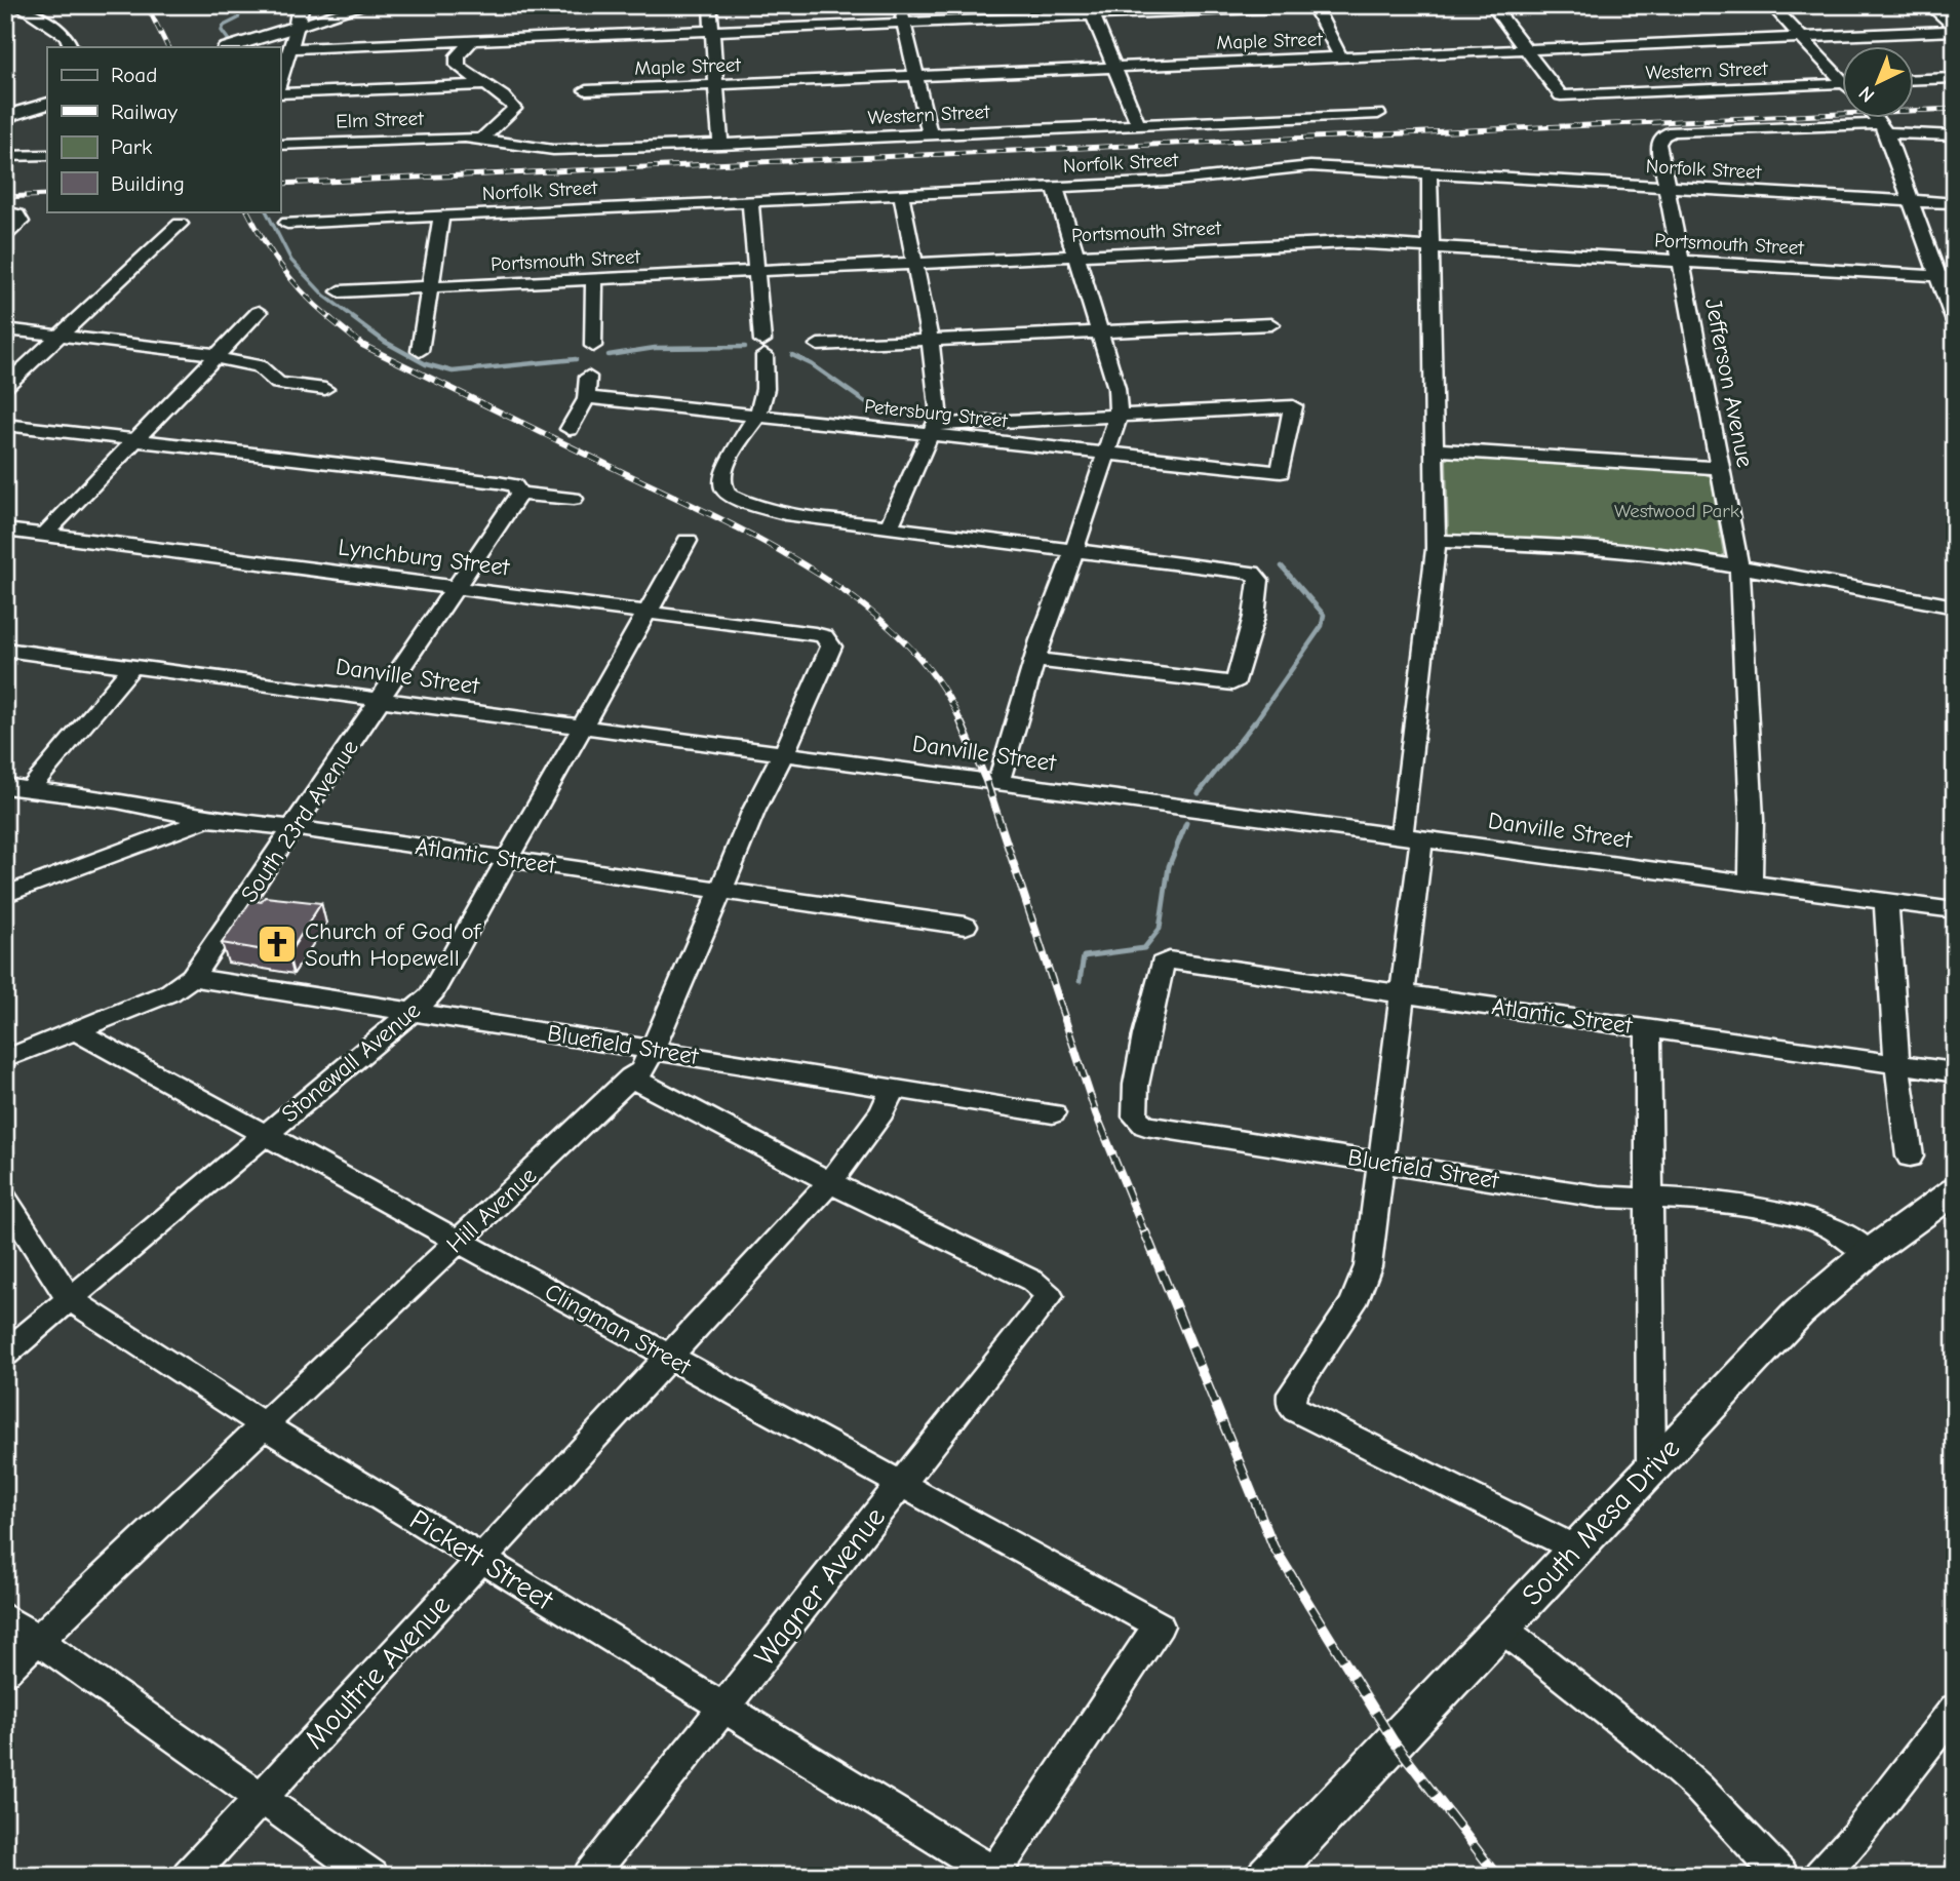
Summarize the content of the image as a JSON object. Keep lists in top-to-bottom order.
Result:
{
  "streets": {
    "main road": ["South Mesa Drive"],
    "street": [
      "Maple Street",
      "Western Street",
      "Elm Street",
      "Norfolk Street",
      "Portsmouth Street",
      "Jefferson Avenue",
      "Petersburg Street",
      "Lynchburg Street",
      "Danville Street",
      "South 23rd Avenue",
      "Atlantic Street",
      "Bluefield Street",
      "Stonewall Avenue",
      "Hill Avenue",
      "Clingman Street",
      "Pickett Street",
      "Wagner Avenue",
      "Moultrie Avenue"
    ]
  },
  "crossings": [
    ["Maple Street", "Western Street"],
    ["Western Street", "Elm Street"],
    ["Norfolk Street", "Jefferson Avenue"],
    ["Portsmouth Street", "Jefferson Avenue"],
    ["Jefferson Avenue", "Danville Street"],
    ["Lynchburg Street", "South 23rd Avenue"],
    ["Lynchburg Street", "Stonewall Avenue"],
    ["Lynchburg Street", "Hill Avenue"],
    ["Danville Street", "South 23rd Avenue"],
    ["Danville Street", "Stonewall Avenue"],
    ["Danville Street", "Hill Avenue"],
    ["South 23rd Avenue", "Atlantic Street"],
    ["South 23rd Avenue", "Bluefield Street"],
    ["South 23rd Avenue", "Clingman Street"],
    ["Atlantic Street", "Bluefield Street"],
    ["Atlantic Street", "Stonewall Avenue"],
    ["Atlantic Street", "Hill Avenue"],
    ["Bluefield Street", "Stonewall Avenue"],
    ["Bluefield Street", "Hill Avenue"],
    ["Bluefield Street", "South Mesa Drive"],
    ["Bluefield Street", "Moultrie Avenue"],
    ["Stonewall Avenue", "Clingman Street"],
    ["Stonewall Avenue", "Pickett Street"],
    ["Hill Avenue", "Clingman Street"],
    ["Hill Avenue", "Pickett Street"],
    ["Clingman Street", "Pickett Street"],
    ["Clingman Street", "Wagner Avenue"],
    ["Clingman Street", "Moultrie Avenue"],
    ["Pickett Street", "Wagner Avenue"],
    ["Pickett Street", "Moultrie Avenue"],
    ["Wagner Avenue", "Moultrie Avenue"]
  ],
  "parks": ["Westwood Park"],
  "places": {
    "church": ["Church of God of South Hopewell"]
  },
  "legend": [
    "Road",
    "Railway",
    "Park",
    "Building"
  ],
  "north": "bottom left"
}
